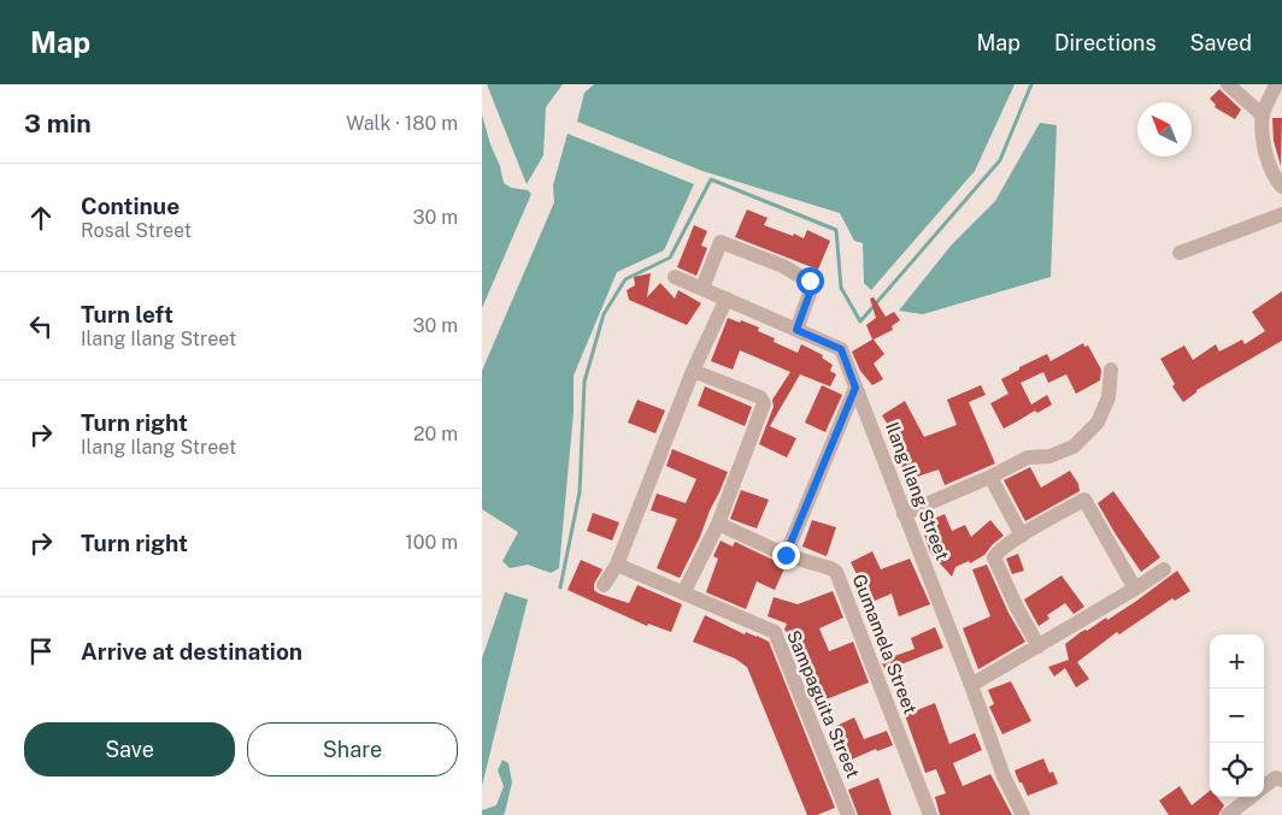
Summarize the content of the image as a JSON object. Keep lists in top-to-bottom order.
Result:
{
  "streets": {
    "street": ["Ilang Ilang Street", "Gumamela Street", "Sampaguita Street"]
  },
  "north": "top left",
  "page": {
    "header": "Map",
    "nav": ["Map", "Directions", "Saved"],
    "heading": ["3 min", "Walk · 180 m"],
    "list": [
      ["Continue", "Rosal Street", "30 m"],
      ["Turn left", "Ilang Ilang Street", "30 m"],
      ["Turn right", "Ilang Ilang Street", "20 m"],
      ["Turn right", "100 m"],
      "Arrive at destination"
    ],
    "map_buttons": ["+", "−"],
    "buttons": ["Save", "Share"]
  }
}
